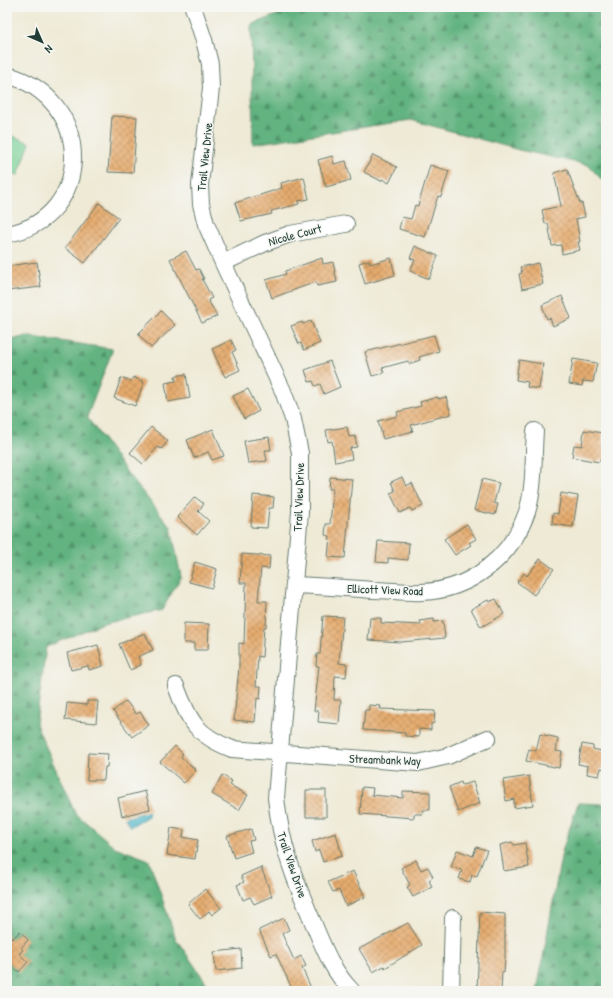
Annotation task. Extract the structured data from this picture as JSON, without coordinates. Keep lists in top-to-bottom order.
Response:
{
  "streets": {
    "street": [
      "Trail View Drive",
      "Nicole Court",
      "Ellicott View Road",
      "Streambank Way"
    ]
  },
  "crossings": [
    ["Trail View Drive", "Nicole Court"],
    ["Trail View Drive", "Ellicott View Road"],
    ["Trail View Drive", "Streambank Way"]
  ],
  "north": "bottom right"
}
